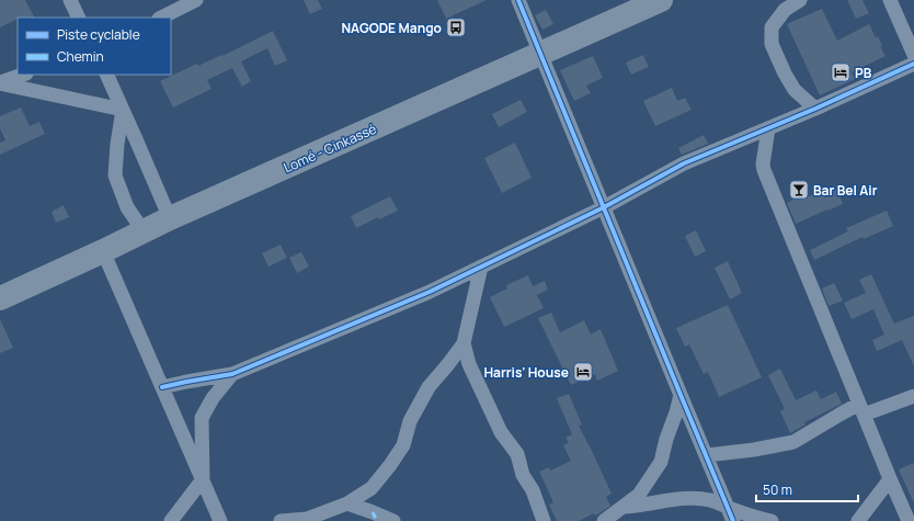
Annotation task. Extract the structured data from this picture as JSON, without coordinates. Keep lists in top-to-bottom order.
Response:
{
  "streets": {
    "highway": ["Lomé - Cinkassé"]
  },
  "places": {
    "bus stop": ["NAGODE Mango"],
    "hotel": ["PB", "Harris' House"],
    "bar": ["Bar Bel Air"]
  },
  "legend": ["Piste cyclable", "Chemin"],
  "scale_bar": "50 m"
}
